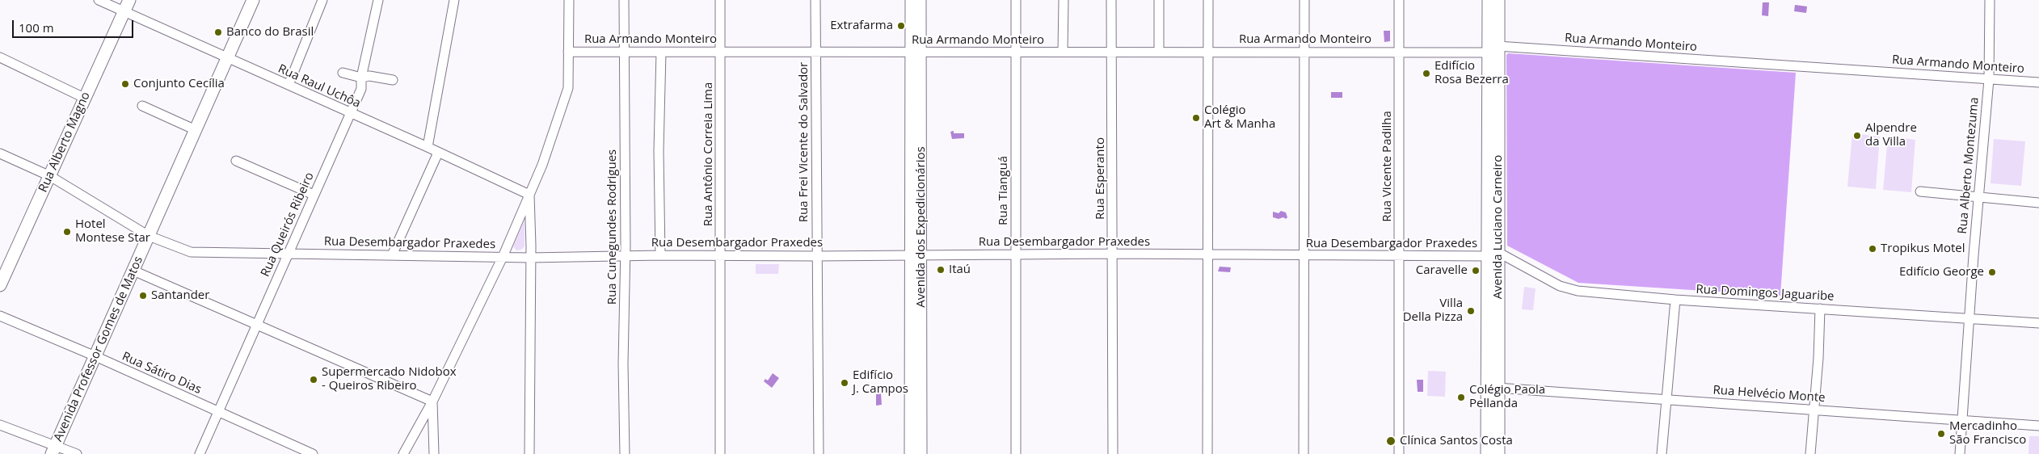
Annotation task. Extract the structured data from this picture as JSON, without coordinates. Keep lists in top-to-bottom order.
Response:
{
  "streets": {
    "main road": [
      "Rua Alberto Magno",
      "Avenida dos Expedicionários",
      "Avenida Luciano Carneiro",
      "Avenida Professor Gomes de Matos"
    ],
    "street": [
      "Rua Armando Monteiro",
      "Rua Raul Uchôa",
      "Rua Frei Vicente do Salvador",
      "Rua Antônio Correia Lima",
      "Rua Alberto Montezuma",
      "Rua Vicente Padilha",
      "Rua Esperanto",
      "Rua Tianguá",
      "Rua Queirós Ribeiro",
      "Rua Cunegundes Rodrigues",
      "Rua Desembargador Praxedes",
      "Rua Domingos Jaguaribe",
      "Rua Sátiro Dias",
      "Rua Helvécio Monte"
    ]
  },
  "crossings": [
    ["Rua Armando Monteiro", "Rua Frei Vicente do Salvador"],
    ["Rua Armando Monteiro", "Rua Antônio Correia Lima"],
    ["Rua Armando Monteiro", "Rua Alberto Montezuma"],
    ["Rua Armando Monteiro", "Rua Vicente Padilha"],
    ["Rua Armando Monteiro", "Rua Esperanto"],
    ["Rua Armando Monteiro", "Rua Tianguá"],
    ["Rua Armando Monteiro", "Rua Cunegundes Rodrigues"],
    ["Rua Armando Monteiro", "Avenida dos Expedicionários"],
    ["Rua Armando Monteiro", "Avenida Luciano Carneiro"],
    ["Rua Raul Uchôa", "Rua Alberto Magno"],
    ["Rua Raul Uchôa", "Rua Queirós Ribeiro"],
    ["Rua Raul Uchôa", "Avenida Professor Gomes de Matos"],
    ["Rua Alberto Magno", "Rua Desembargador Praxedes"],
    ["Rua Frei Vicente do Salvador", "Rua Desembargador Praxedes"],
    ["Rua Antônio Correia Lima", "Rua Desembargador Praxedes"],
    ["Rua Alberto Montezuma", "Rua Domingos Jaguaribe"],
    ["Rua Alberto Montezuma", "Rua Helvécio Monte"],
    ["Rua Vicente Padilha", "Rua Desembargador Praxedes"],
    ["Rua Esperanto", "Rua Desembargador Praxedes"],
    ["Rua Tianguá", "Rua Desembargador Praxedes"],
    ["Rua Queirós Ribeiro", "Rua Desembargador Praxedes"],
    ["Rua Queirós Ribeiro", "Rua Sátiro Dias"],
    ["Rua Cunegundes Rodrigues", "Rua Desembargador Praxedes"],
    ["Avenida dos Expedicionários", "Rua Desembargador Praxedes"],
    ["Avenida Luciano Carneiro", "Rua Desembargador Praxedes"],
    ["Avenida Luciano Carneiro", "Rua Domingos Jaguaribe"],
    ["Avenida Luciano Carneiro", "Rua Helvécio Monte"],
    ["Rua Desembargador Praxedes", "Rua Domingos Jaguaribe"],
    ["Rua Desembargador Praxedes", "Avenida Professor Gomes de Matos"],
    ["Avenida Professor Gomes de Matos", "Rua Sátiro Dias"]
  ],
  "places": [
    "Extrafarma",
    "Banco do Brasil",
    "Edifício Rosa Bezerra",
    "Conjunto Cecília",
    "Colégio Art & Manha",
    "Alpendre da Villa",
    "Hotel Montese Star",
    "Tropikus Motel",
    "Itaú",
    "Caravelle",
    "Edifício George",
    "Santander",
    "Villa Della Pizza",
    "Supermercado Nidobox - Queiros Ribeiro",
    "Edifício J. Campos",
    "Colégio Paola Pellanda",
    "Mercadinho São Francisco",
    "Clínica Santos Costa"
  ],
  "scale_bar": "100 m"
}
